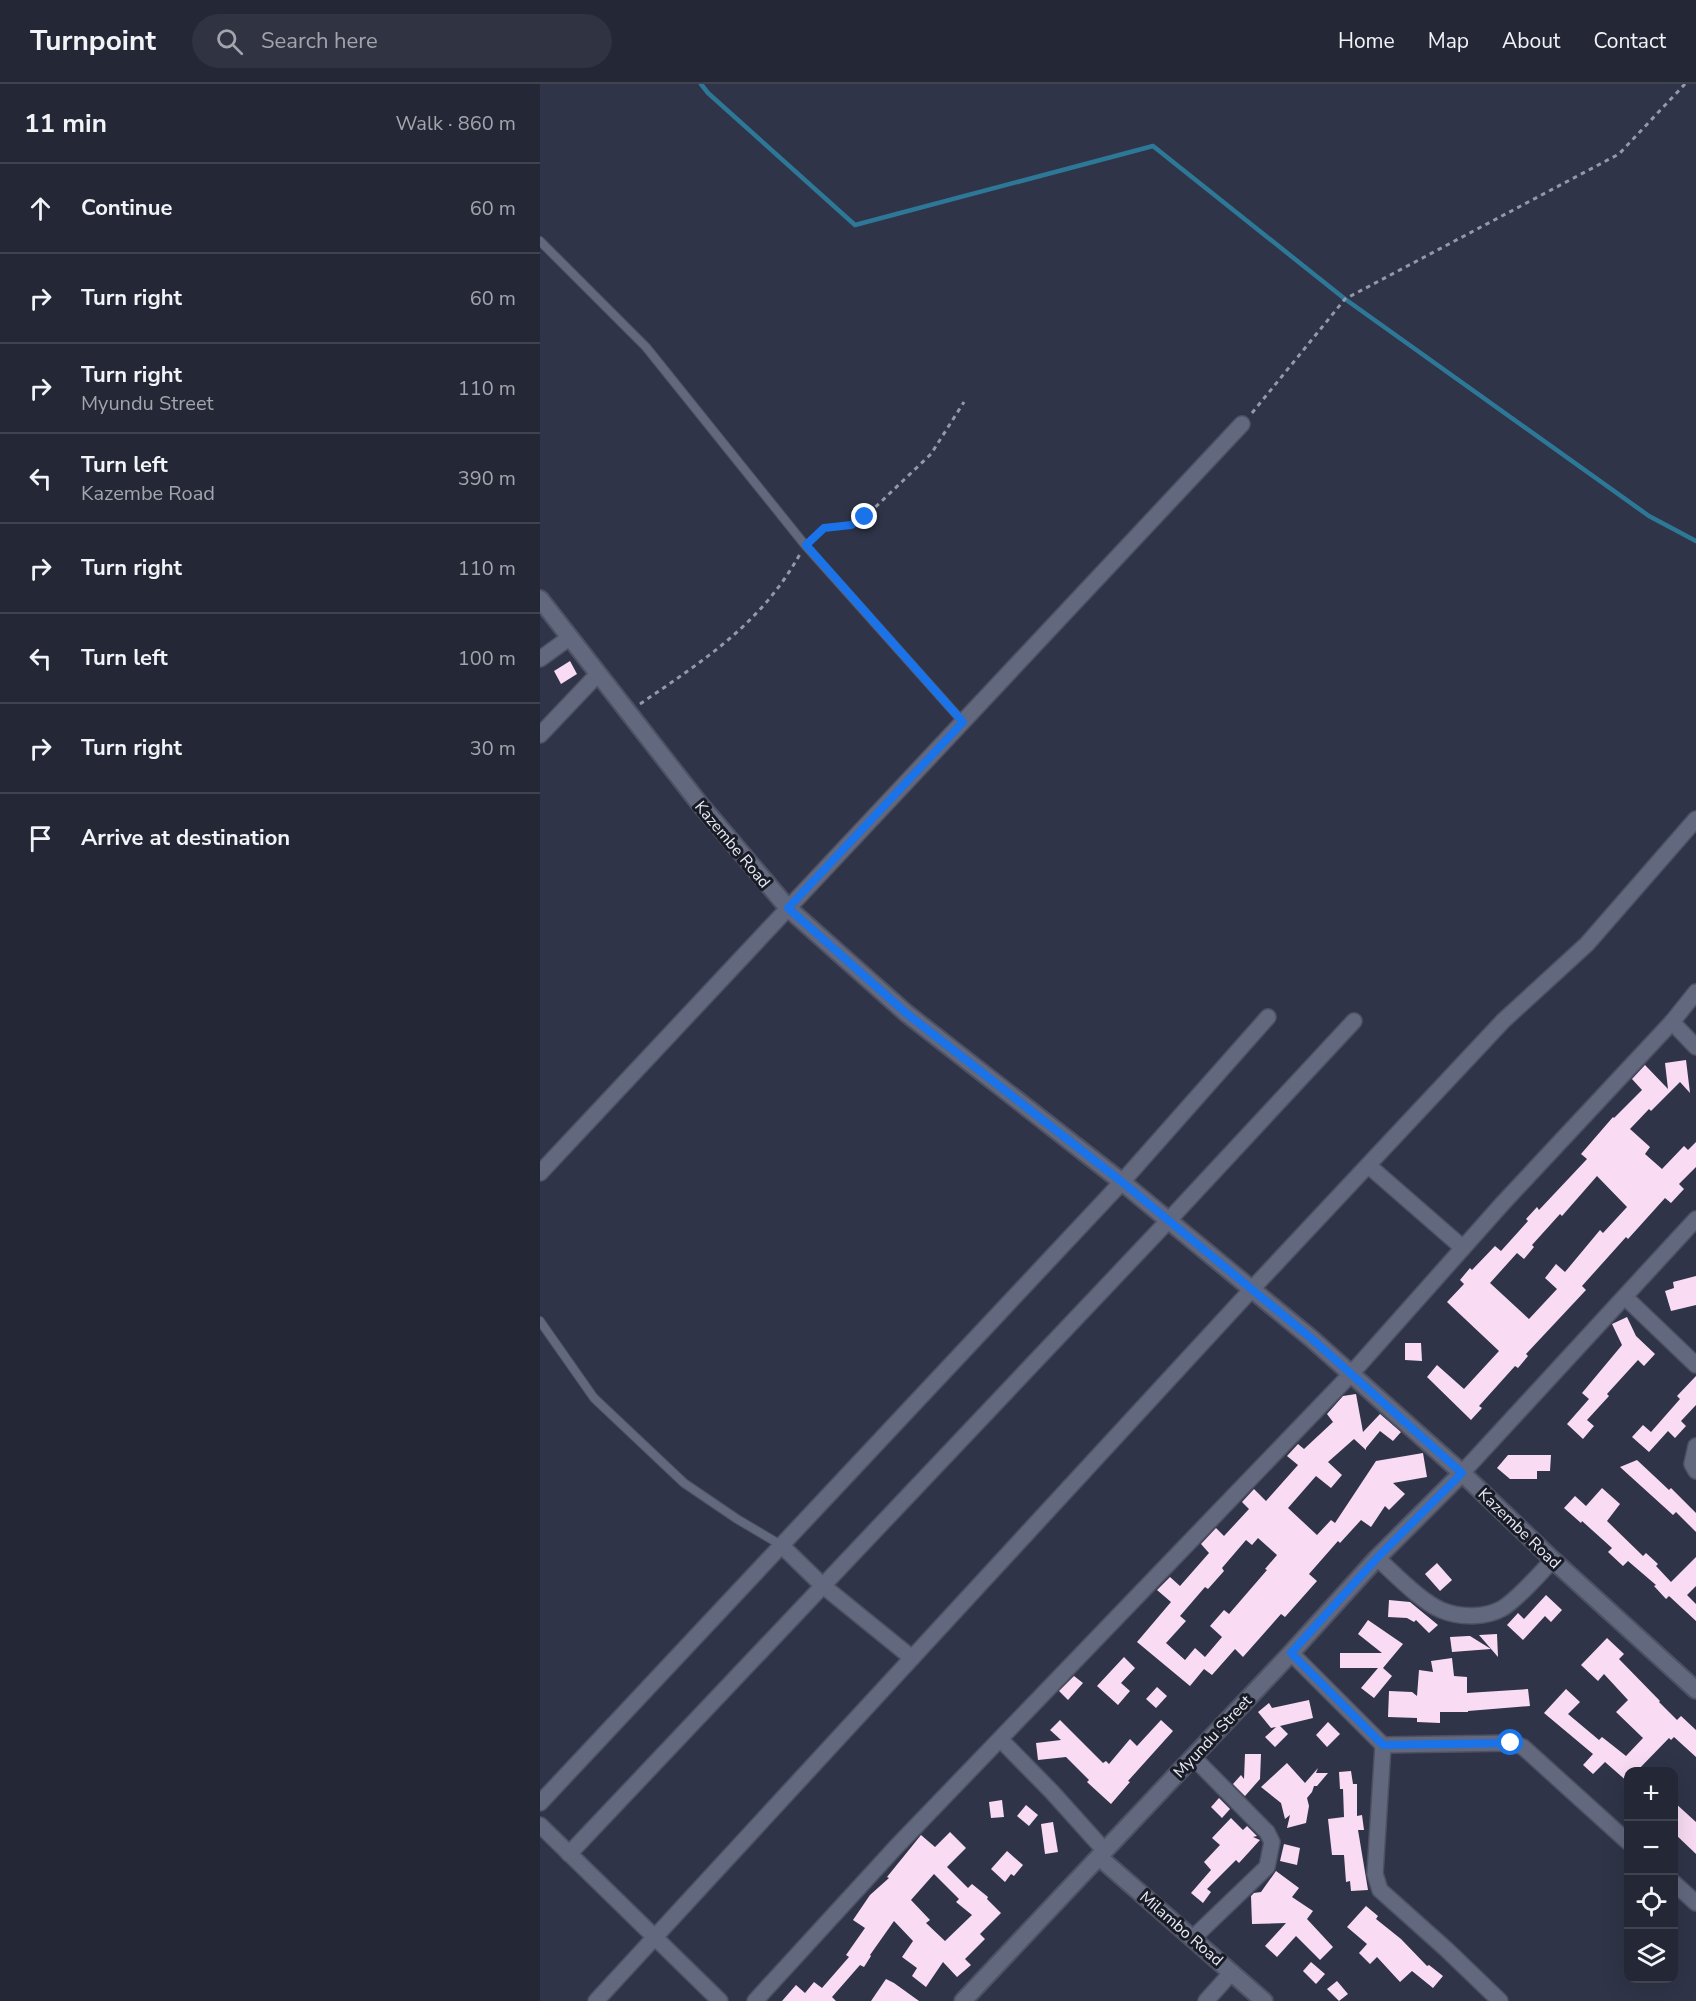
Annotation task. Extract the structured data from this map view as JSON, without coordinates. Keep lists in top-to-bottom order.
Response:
{
  "streets": {
    "main road": ["Kazembe Road", "Myundu Street", "Milambo Road"]
  },
  "crossings": [
    ["Kazembe Road", "Myundu Street"],
    ["Myundu Street", "Milambo Road"]
  ],
  "page": {
    "header": "Turnpoint",
    "search": "Search here",
    "nav": [
      "Home",
      "Map",
      "About",
      "Contact"
    ],
    "heading": ["11 min", "Walk · 860 m"],
    "list": [
      ["Continue", "60 m"],
      ["Turn right", "60 m"],
      ["Turn right", "Myundu Street", "110 m"],
      ["Turn left", "Kazembe Road", "390 m"],
      ["Turn right", "110 m"],
      ["Turn left", "100 m"],
      ["Turn right", "30 m"],
      "Arrive at destination"
    ],
    "map_buttons": ["+", "−"]
  }
}
